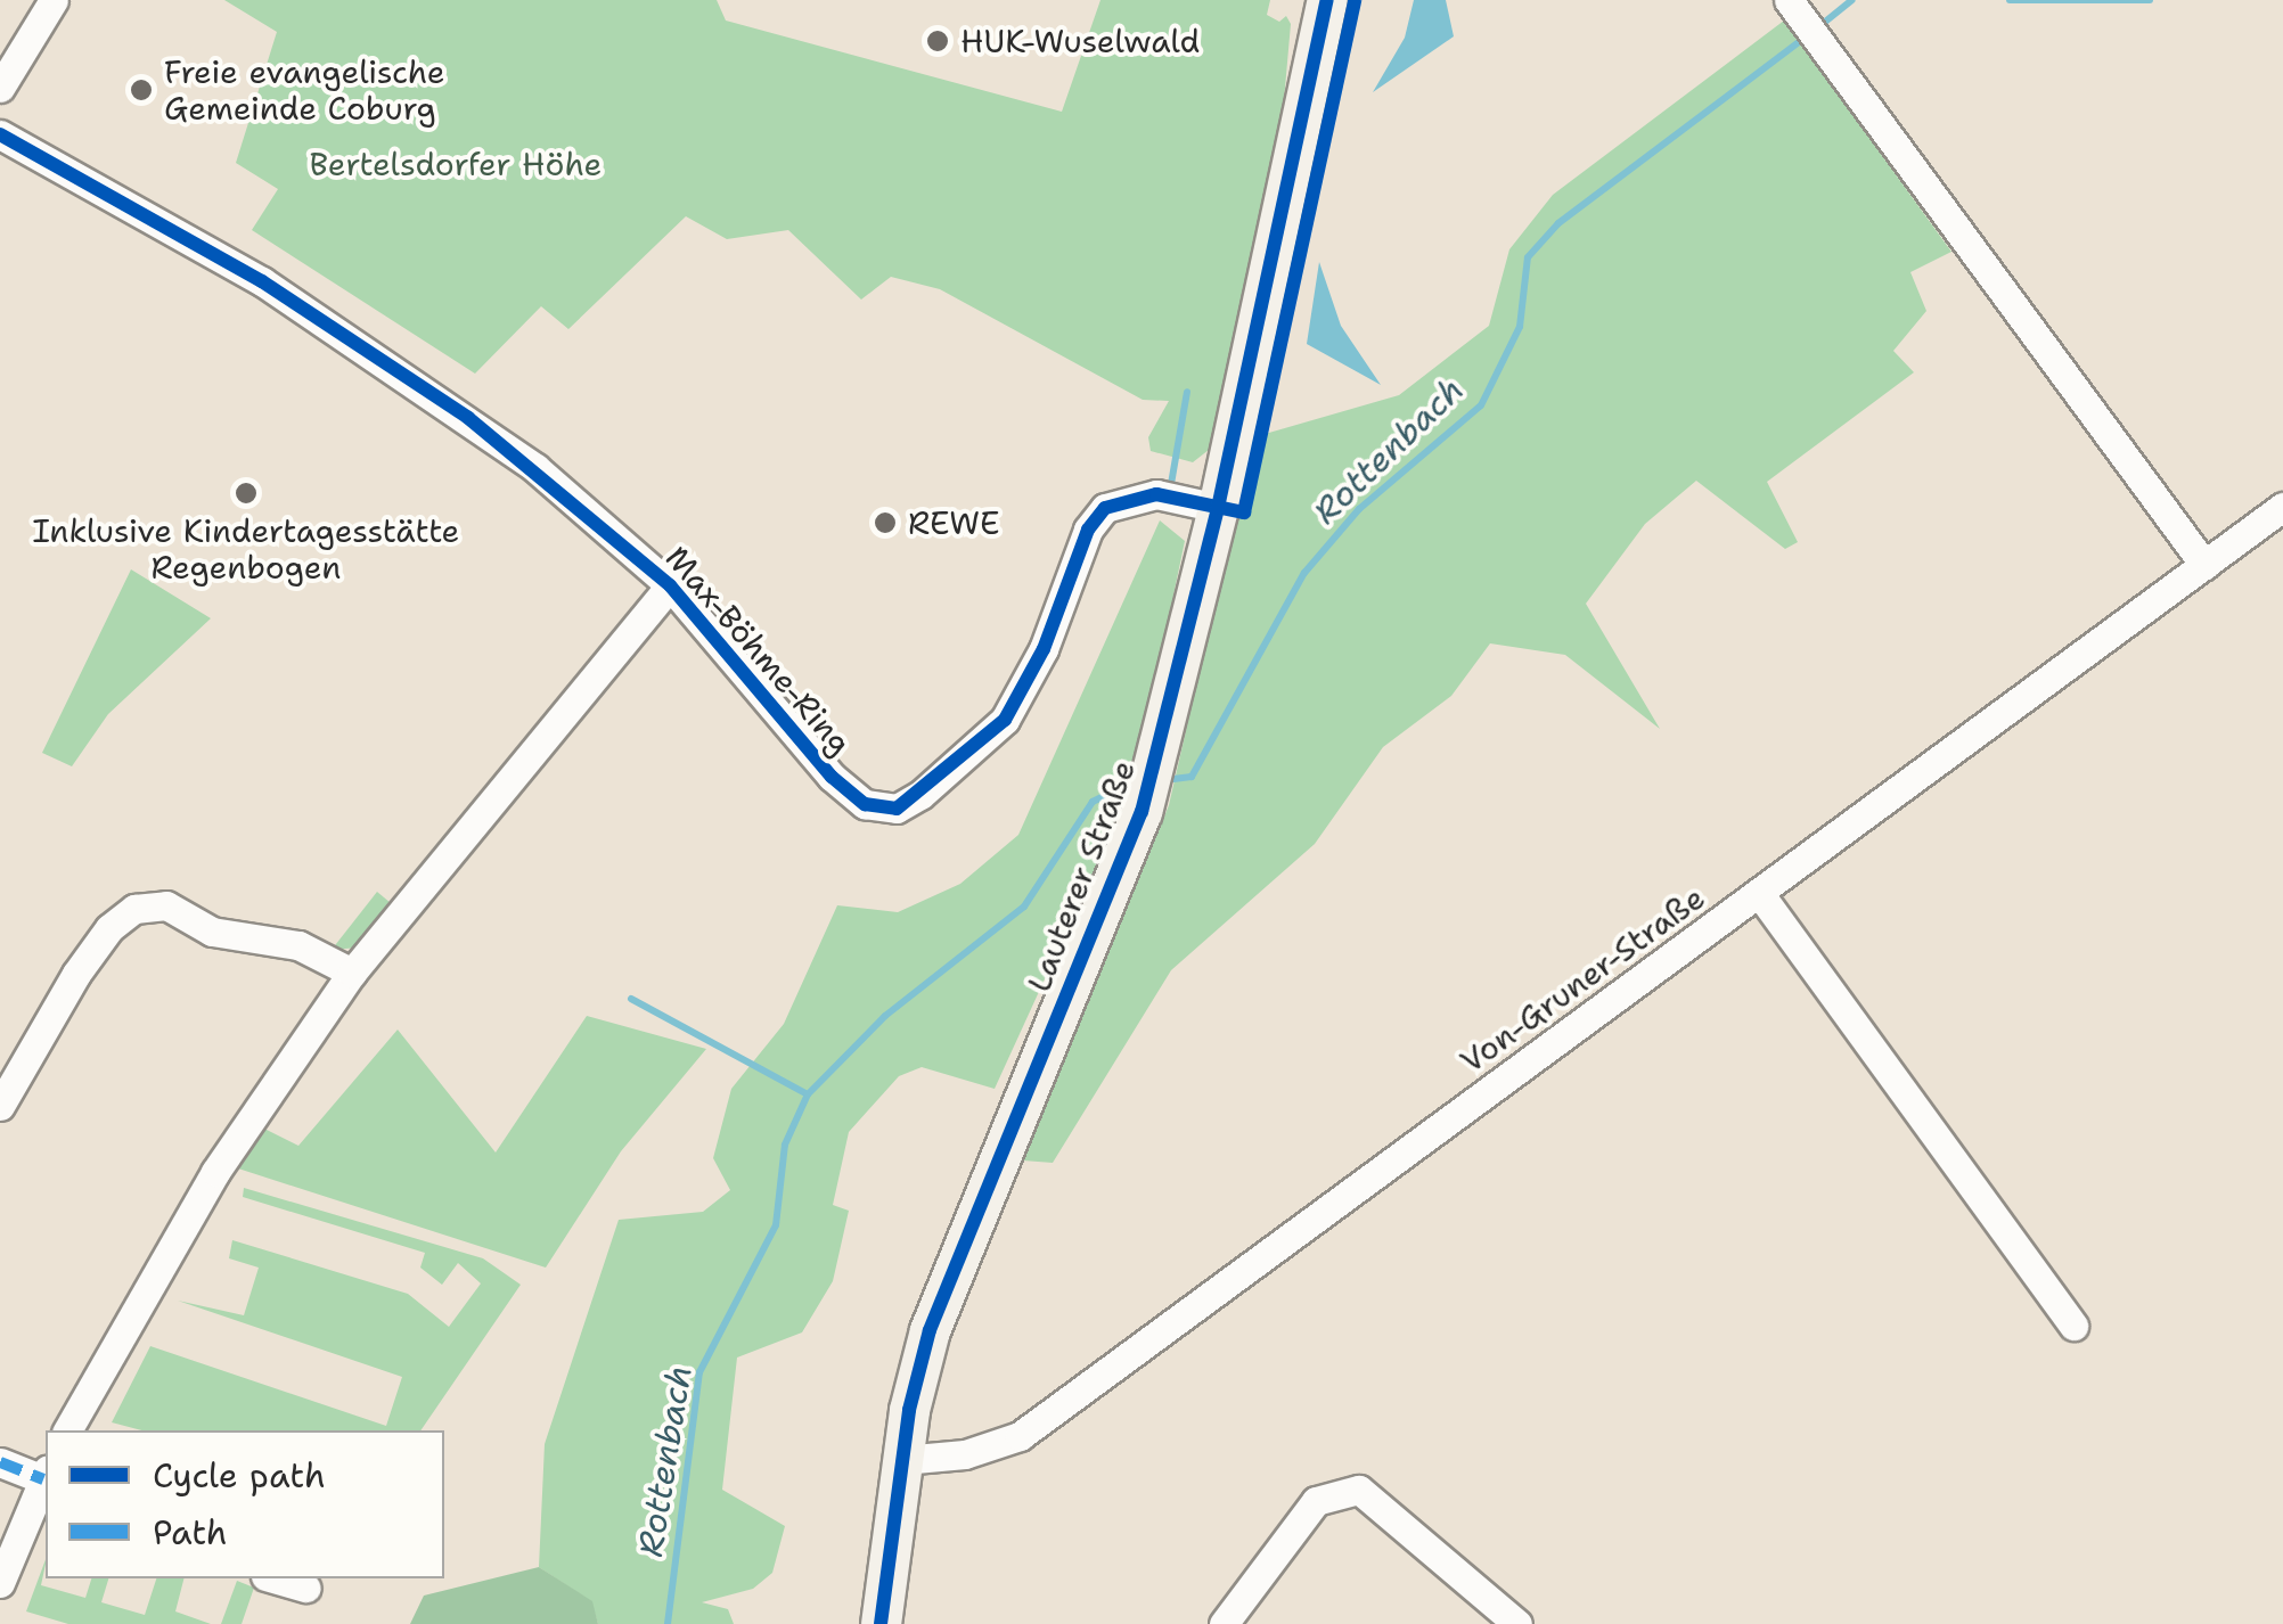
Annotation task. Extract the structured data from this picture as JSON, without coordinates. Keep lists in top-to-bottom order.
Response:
{
  "streets": {
    "street": ["Max-Böhme-Ring", "Lauterer Straße", "Von-Gruner-Straße"]
  },
  "crossings": [
    ["Max-Böhme-Ring", "Lauterer Straße"],
    ["Lauterer Straße", "Von-Gruner-Straße"]
  ],
  "water": ["Rottenbach"],
  "parks": ["Bertelsdorfer Höhe"],
  "places": [
    "HUK-Wuselwald",
    "Freie evangelische Gemeinde Coburg",
    "Inklusive Kindertagesstätte Regenbogen",
    "REWE"
  ],
  "legend": ["Cycle path", "Path"]
}
